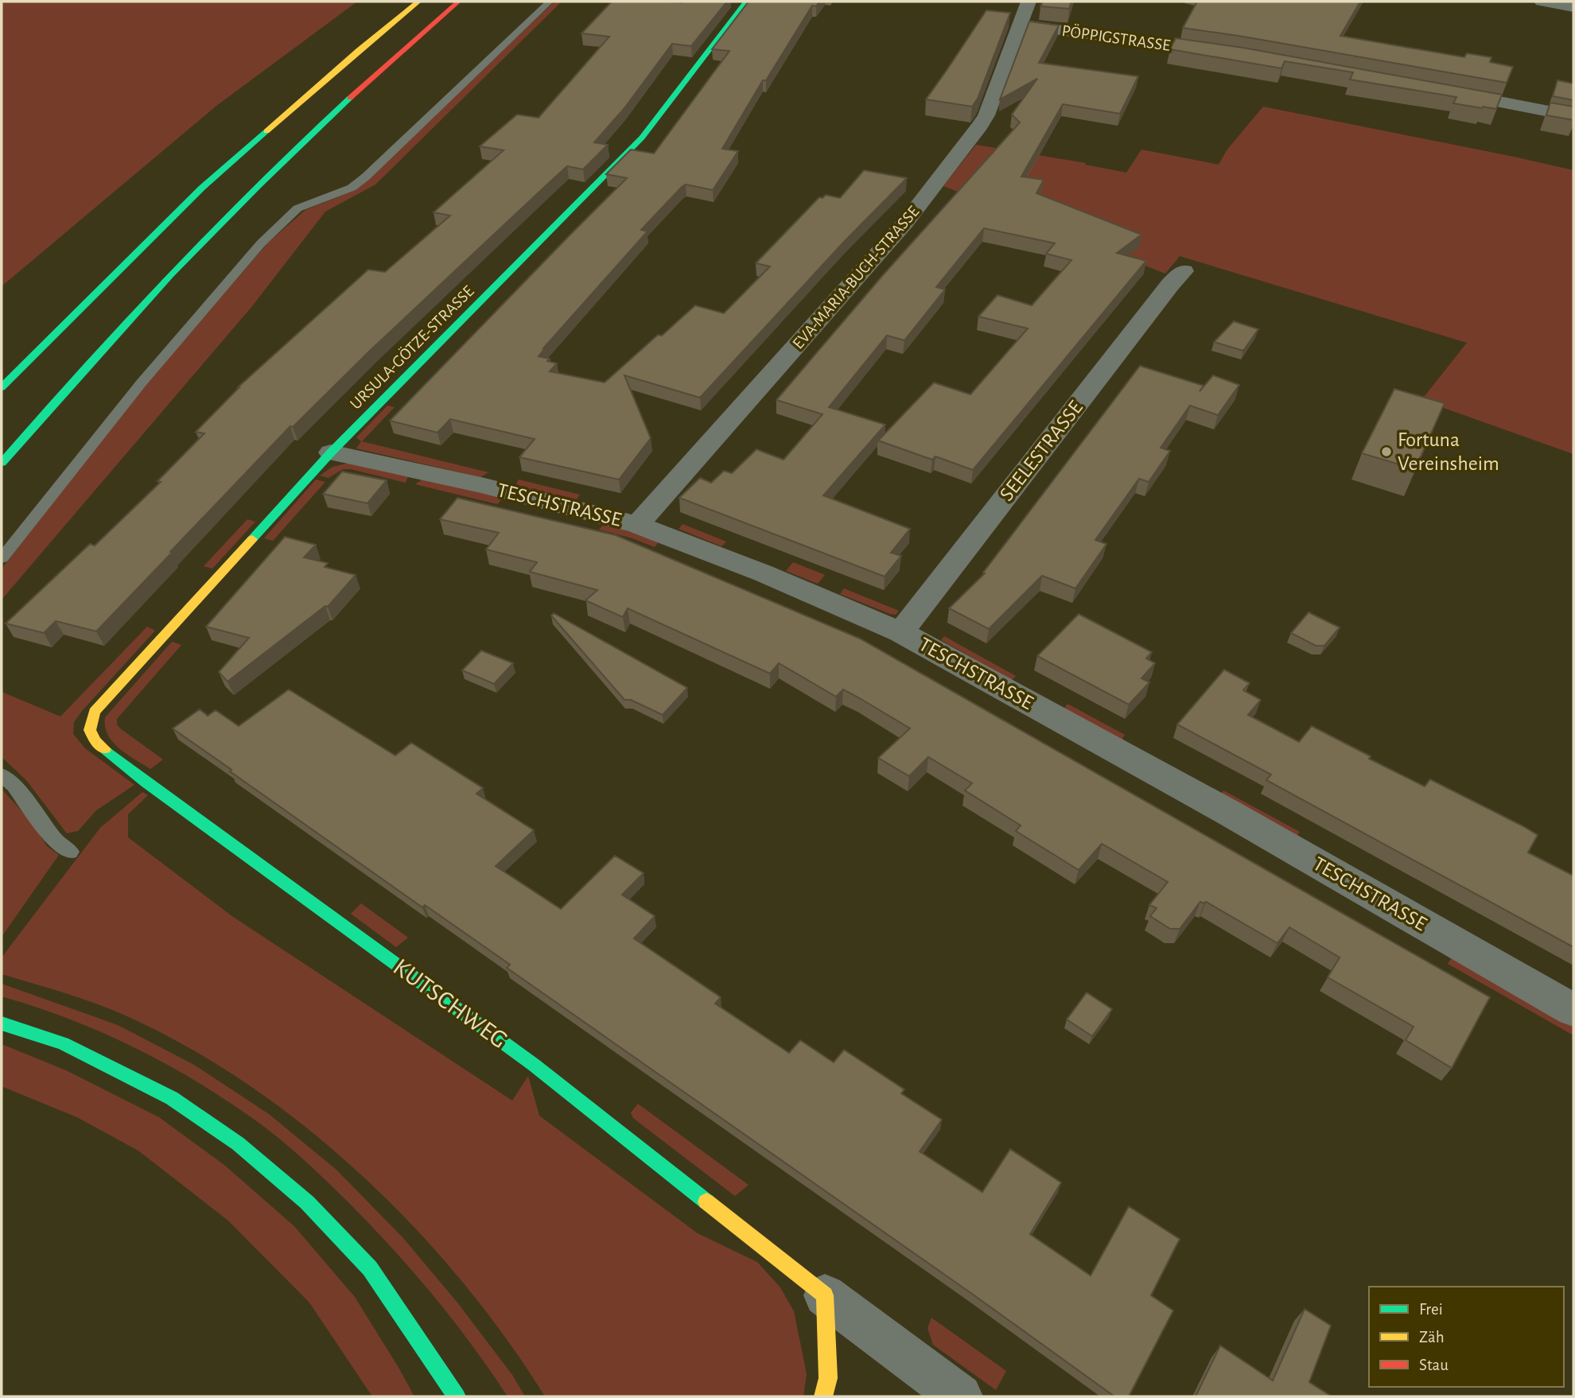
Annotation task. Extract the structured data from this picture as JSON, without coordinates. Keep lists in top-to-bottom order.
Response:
{
  "streets": {
    "main road": ["URSULA-GÖTZE-STRASSE", "KUTSCHWEG"],
    "street": [
      "PÖPPIGSTRASSE",
      "EVA-MARIA-BUCH-STRASSE",
      "SEELESTRASSE",
      "TESCHSTRASSE"
    ]
  },
  "crossings": [
    ["PÖPPIGSTRASSE", "EVA-MARIA-BUCH-STRASSE"],
    ["EVA-MARIA-BUCH-STRASSE", "TESCHSTRASSE"],
    ["URSULA-GÖTZE-STRASSE", "TESCHSTRASSE"],
    ["URSULA-GÖTZE-STRASSE", "KUTSCHWEG"],
    ["SEELESTRASSE", "TESCHSTRASSE"]
  ],
  "places": ["Fortuna Vereinsheim"],
  "legend": ["Frei", "Zäh", "Stau"]
}
